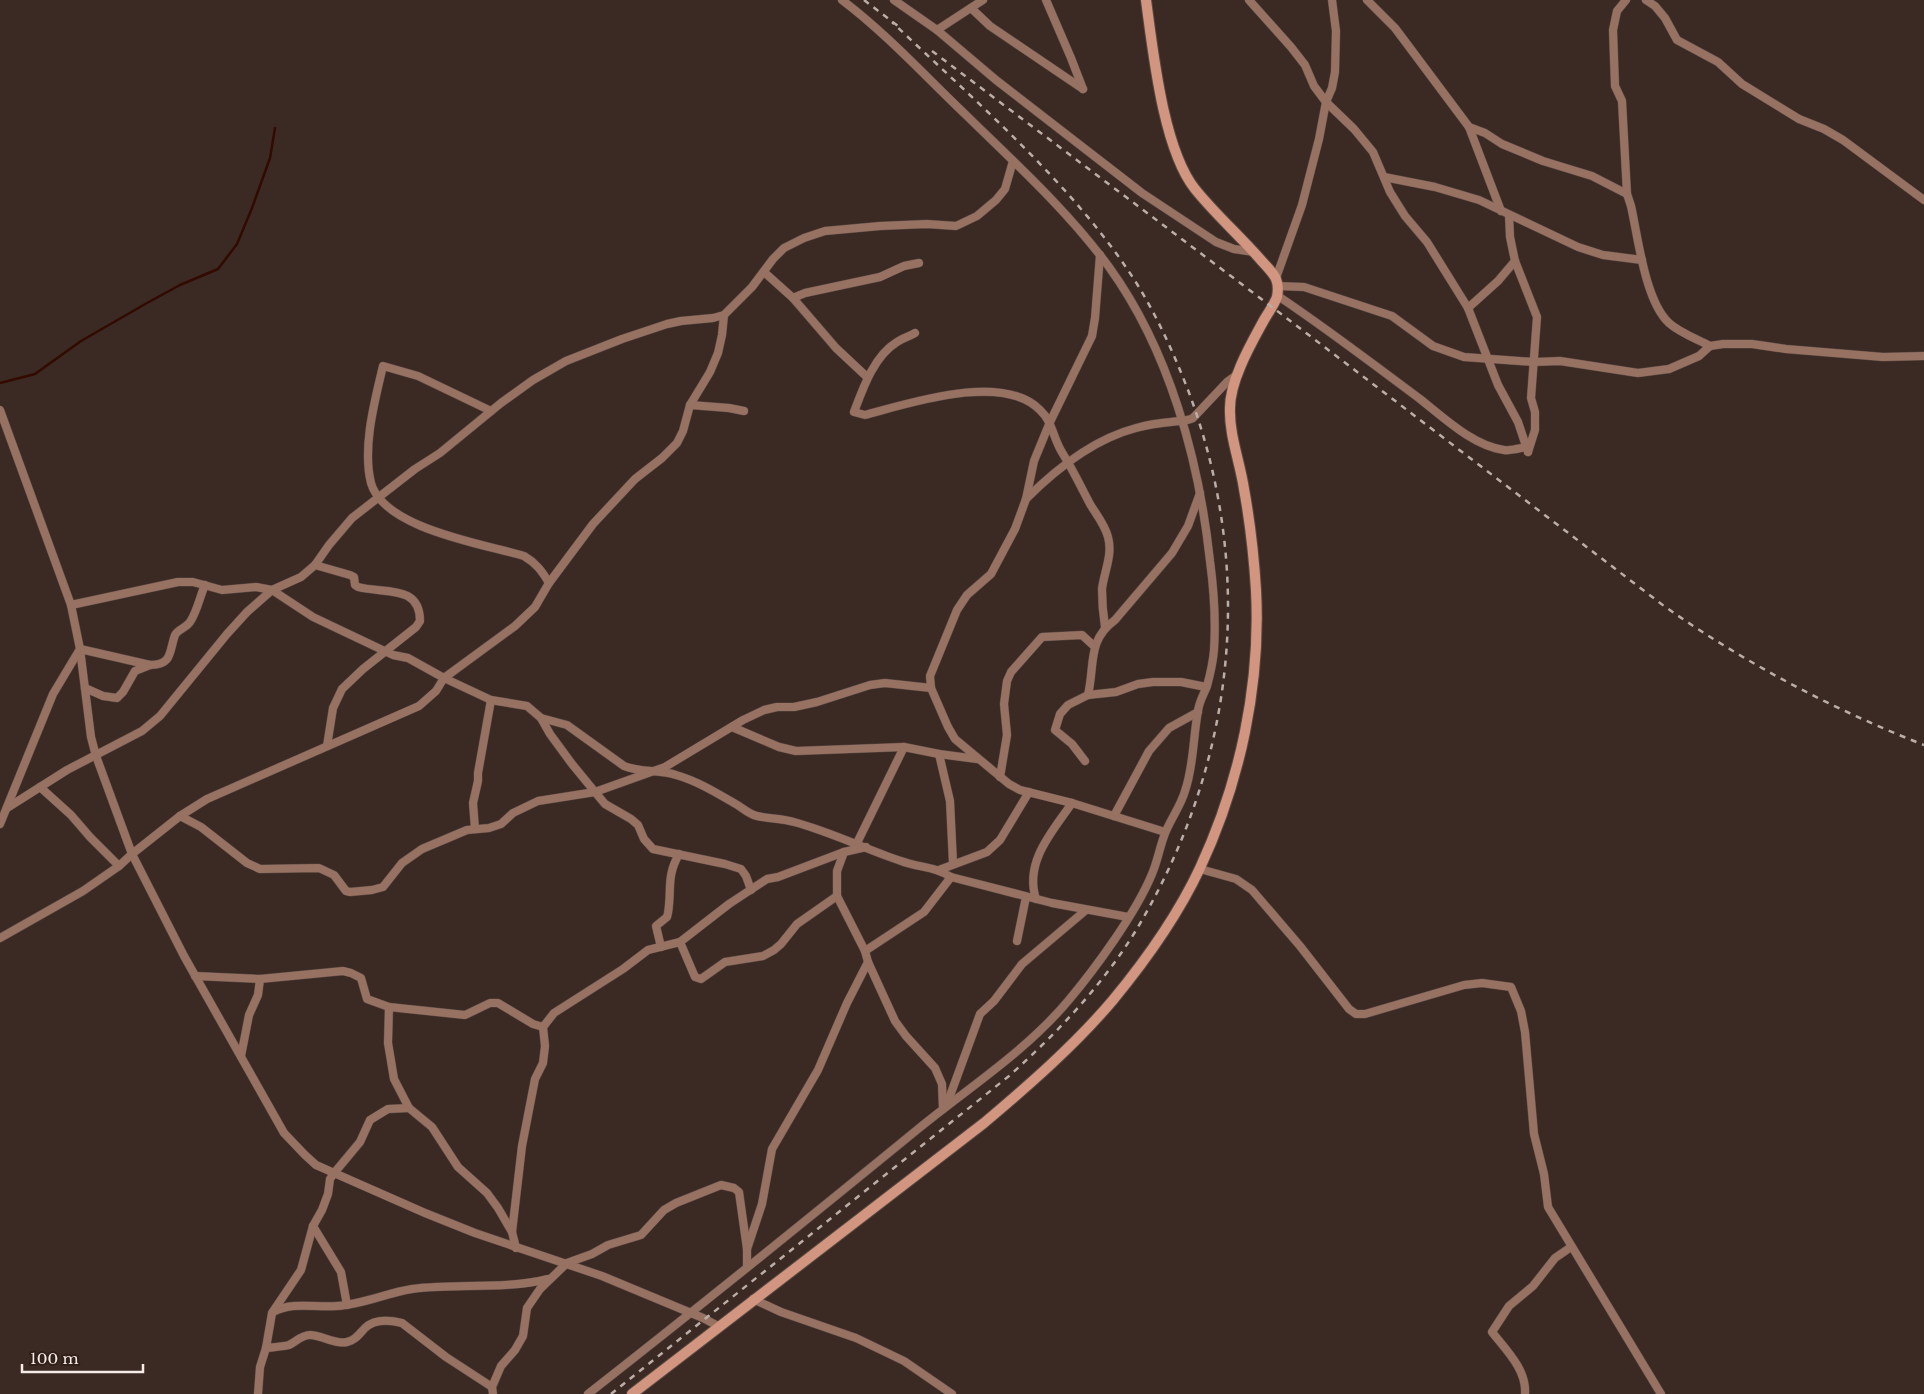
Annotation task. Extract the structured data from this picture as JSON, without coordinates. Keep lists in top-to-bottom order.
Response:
{
  "scale_bar": "100 m"
}
